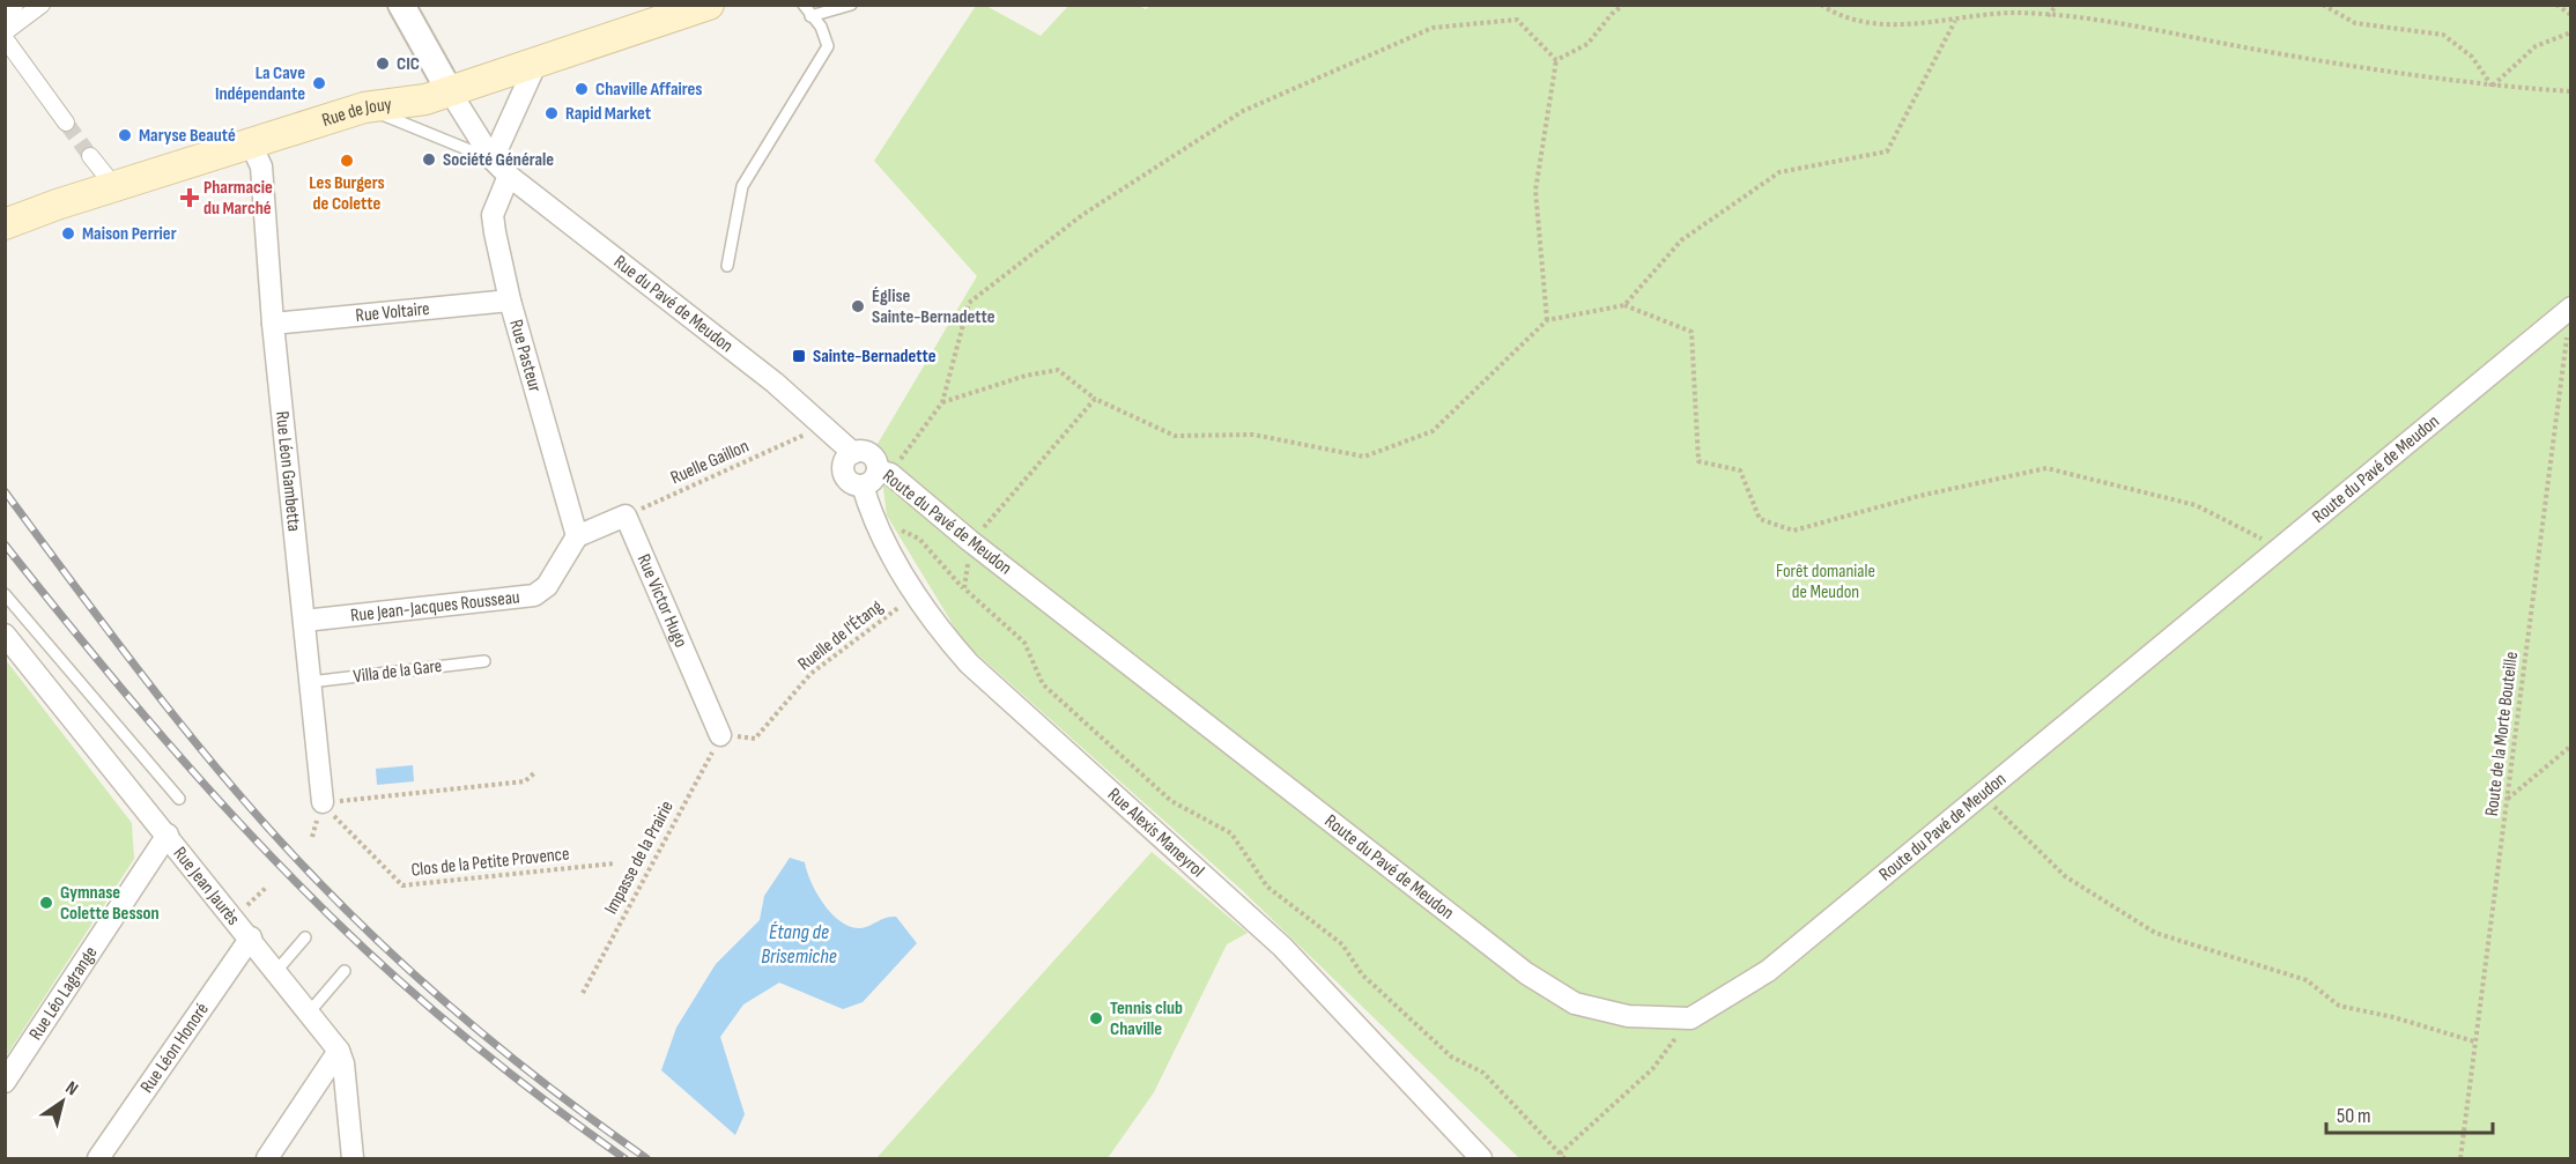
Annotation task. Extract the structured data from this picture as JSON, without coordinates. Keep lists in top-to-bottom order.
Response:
{
  "streets": {
    "main road": ["Rue de Jouy"],
    "street": [
      "Rue du Pavé de Meudon",
      "Rue Voltaire",
      "Rue Pasteur",
      "Route du Pavé de Meudon",
      "Rue Léon Gambetta",
      "Rue Victor Hugo",
      "Rue Jean-Jacques Rousseau",
      "Rue Alexis Maneyrol",
      "Rue Jean Jaurès",
      "Rue Léo Lagrange",
      "Rue Léon Honoré"
    ],
    "lane": ["Villa de la Gare"],
    "path": [
      "Ruelle Gaillon",
      "Ruelle de l'Étang",
      "Route de la Morte Bouteille",
      "Impasse de la Prairie",
      "Clos de la Petite Provence"
    ]
  },
  "crossings": [
    ["Rue de Jouy", "Rue du Pavé de Meudon"],
    ["Rue de Jouy", "Rue Léon Gambetta"],
    ["Rue du Pavé de Meudon", "Rue Pasteur"],
    ["Rue du Pavé de Meudon", "Route du Pavé de Meudon"],
    ["Rue du Pavé de Meudon", "Rue Alexis Maneyrol"],
    ["Rue Voltaire", "Rue Pasteur"],
    ["Rue Voltaire", "Rue Léon Gambetta"],
    ["Rue Pasteur", "Rue Jean-Jacques Rousseau"],
    ["Ruelle Gaillon", "Rue Victor Hugo"],
    ["Route du Pavé de Meudon", "Rue Alexis Maneyrol"],
    ["Rue Léon Gambetta", "Rue Jean-Jacques Rousseau"],
    ["Rue Léon Gambetta", "Villa de la Gare"],
    ["Rue Léon Gambetta", "Clos de la Petite Provence"],
    ["Rue Victor Hugo", "Ruelle de l'Étang"],
    ["Rue Victor Hugo", "Impasse de la Prairie"],
    ["Ruelle de l'Étang", "Rue Alexis Maneyrol"],
    ["Ruelle de l'Étang", "Impasse de la Prairie"],
    ["Rue Jean Jaurès", "Rue Léo Lagrange"],
    ["Rue Jean Jaurès", "Rue Léon Honoré"]
  ],
  "water": ["Étang de Brisemiche"],
  "parks": ["Forêt domaniale de Meudon"],
  "places": {
    "other": [
      "CIC",
      "La Cave Indépendante",
      "Chaville Affaires",
      "Rapid Market",
      "Maryse Beauté",
      "Société Générale",
      "Les Burgers de Colette",
      "Maison Perrier",
      "Église Sainte-Bernadette",
      "Gymnase Colette Besson",
      "Tennis club Chaville"
    ],
    "health": ["Pharmacie du Marché"],
    "transit": ["Sainte-Bernadette"]
  },
  "scale_bar": "50 m",
  "north": "top right"
}
